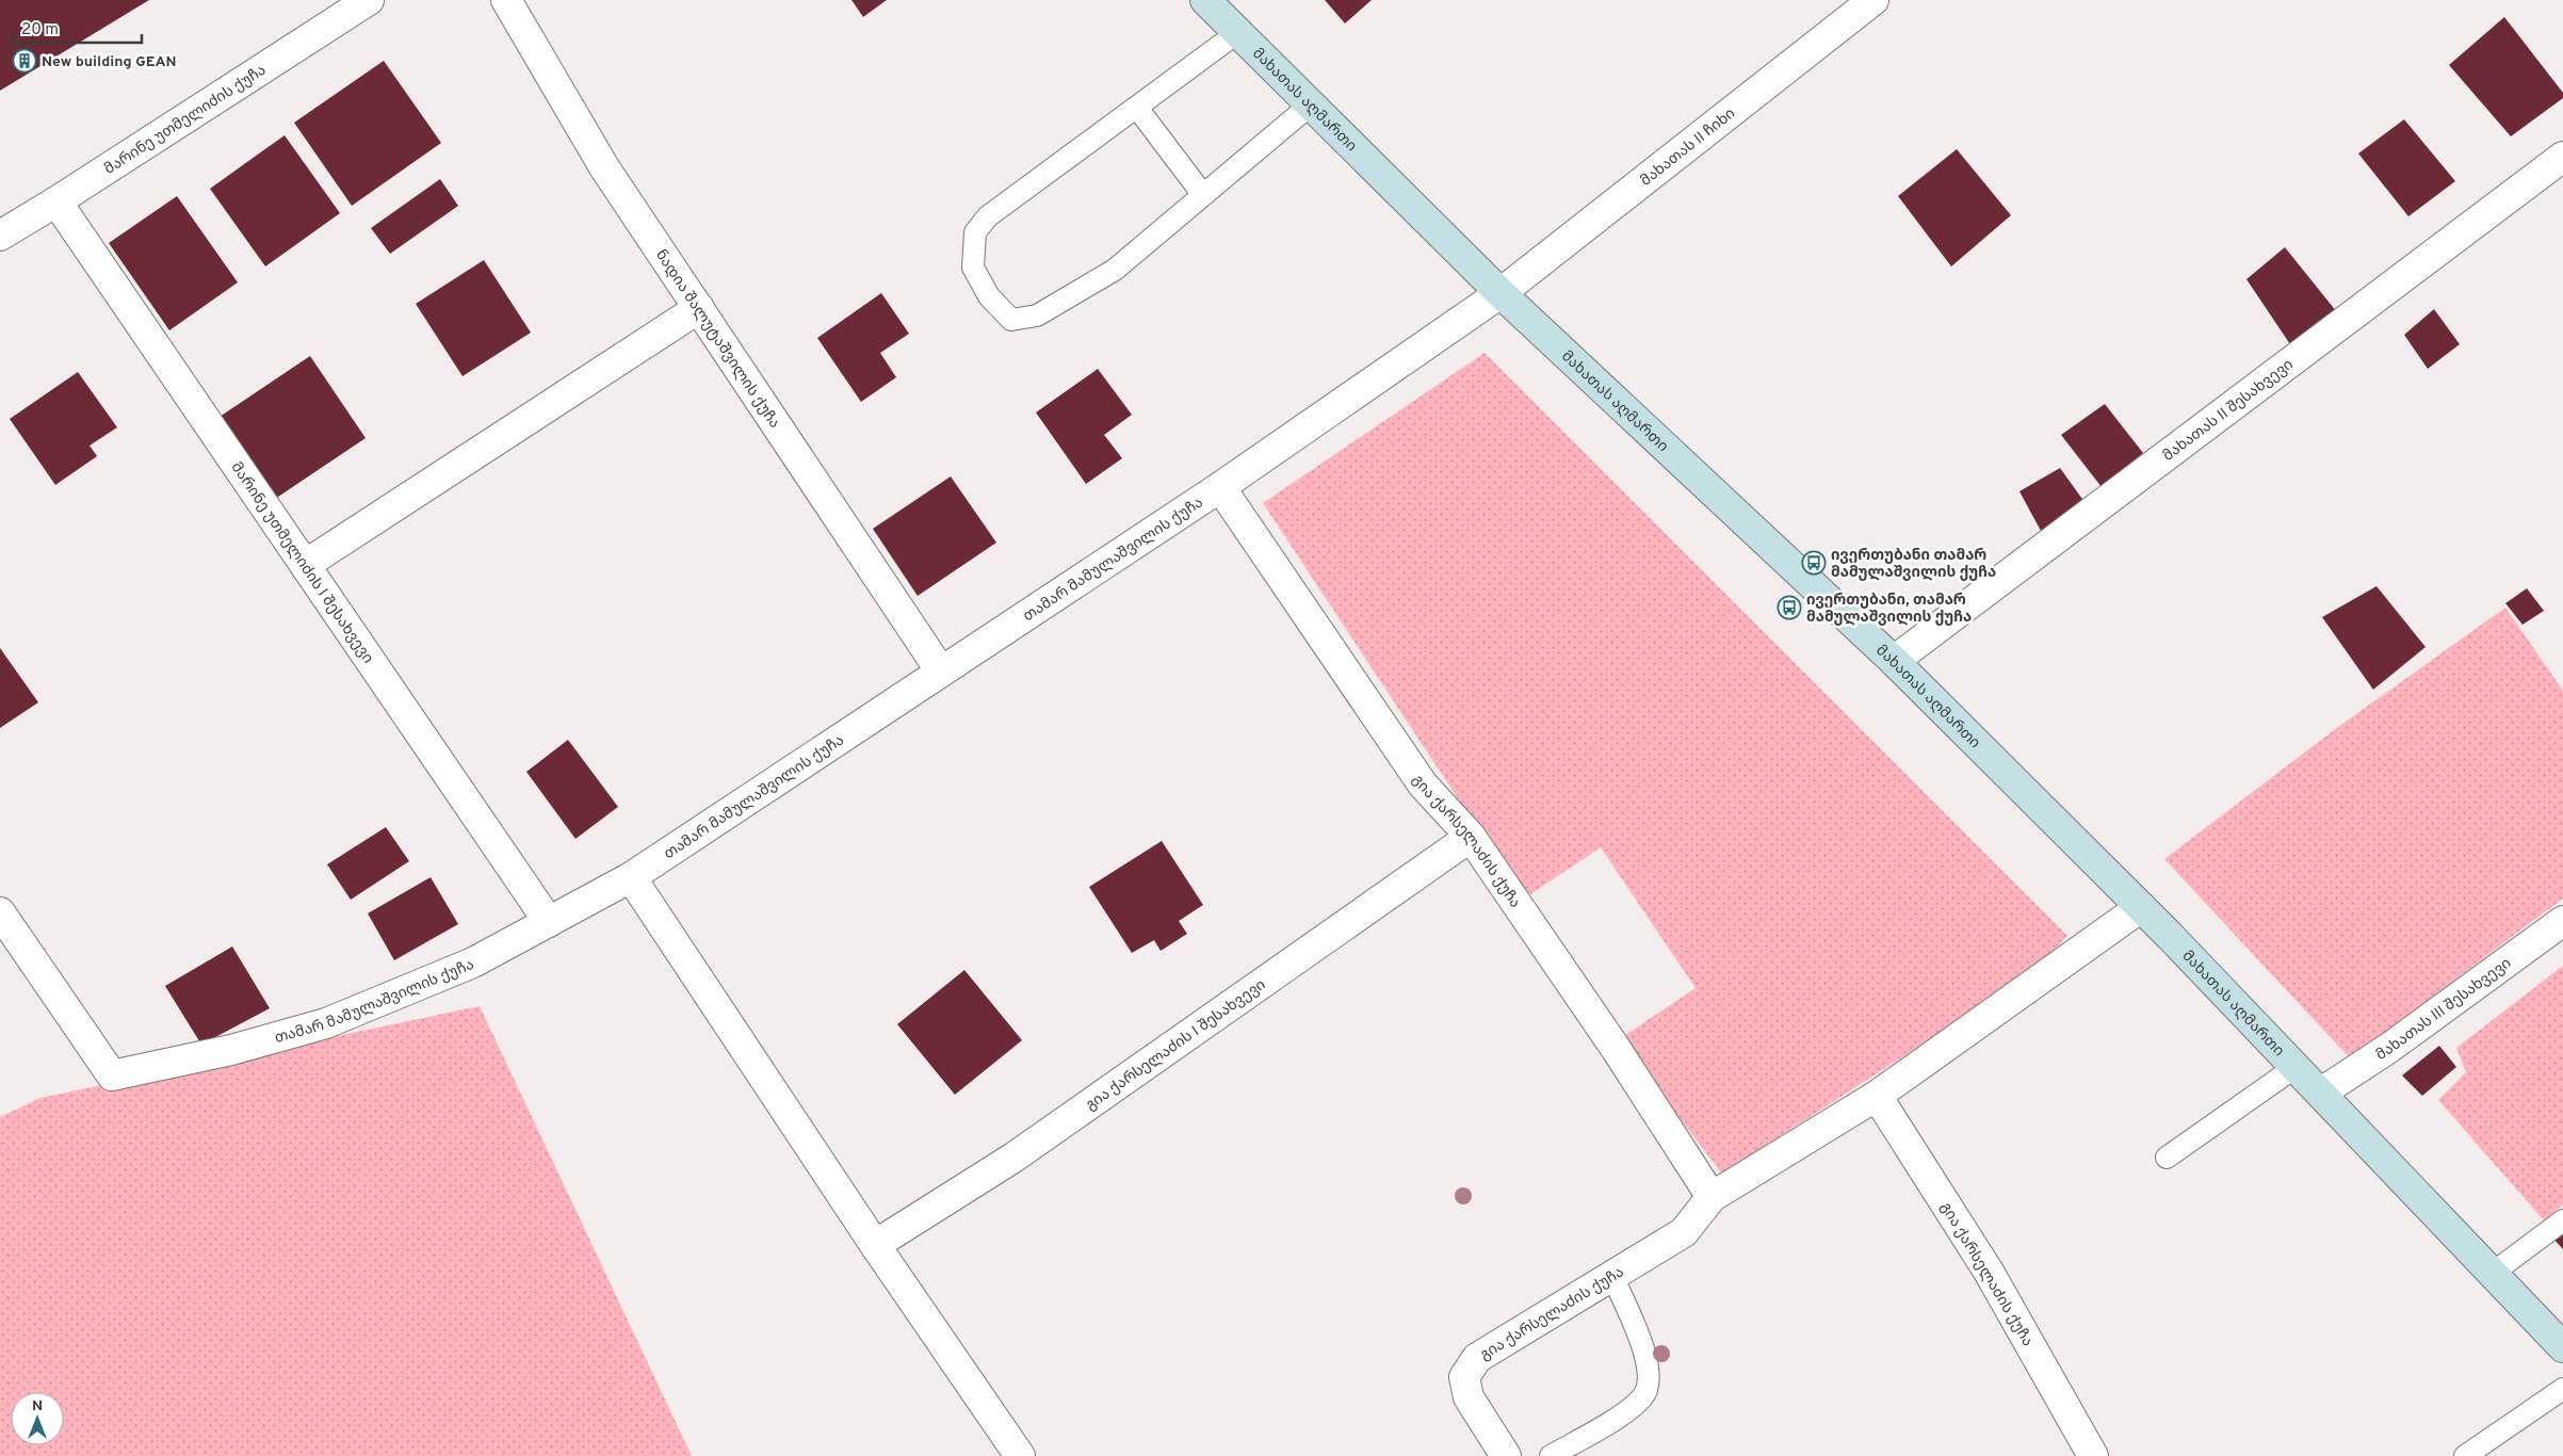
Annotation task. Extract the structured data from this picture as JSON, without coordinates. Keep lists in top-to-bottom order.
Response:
{
  "streets": {
    "main road": ["მახათას აღმართი"],
    "street": [
      "მარინე უთმელიძის ქუჩა",
      "მახათას II ჩიხი",
      "ნადია შალუტაშვილის ქუჩა",
      "მახათას II შესახვევი",
      "თამარ მამულაშვილის ქუჩა",
      "მარინე უთმელიძის I შესახვევი",
      "გია ქარსელაძის ქუჩა",
      "მახათას III შესახვევი",
      "გია ქარსელაძის I შესახვევი"
    ]
  },
  "crossings": [
    ["მახათას აღმართი", "მახათას II ჩიხი"],
    ["მახათას აღმართი", "მახათას II შესახვევი"],
    ["მახათას აღმართი", "თამარ მამულაშვილის ქუჩა"],
    ["მახათას აღმართი", "გია ქარსელაძის ქუჩა"],
    ["მახათას აღმართი", "მახათას III შესახვევი"],
    ["მარინე უთმელიძის ქუჩა", "მარინე უთმელიძის I შესახვევი"],
    ["მახათას II ჩიხი", "თამარ მამულაშვილის ქუჩა"],
    ["ნადია შალუტაშვილის ქუჩა", "თამარ მამულაშვილის ქუჩა"],
    ["თამარ მამულაშვილის ქუჩა", "მარინე უთმელიძის I შესახვევი"],
    ["თამარ მამულაშვილის ქუჩა", "გია ქარსელაძის ქუჩა"],
    ["გია ქარსელაძის ქუჩა", "გია ქარსელაძის I შესახვევი"]
  ],
  "places": {
    "building": ["New building GEAN"],
    "bus stop": ["ივერთუბანი თამარ მამულაშვილის ქუჩა", "ივერთუბანი, თამარ მამულაშვილის ქუჩა"]
  },
  "scale_bar": "20 m",
  "north": "top"
}
